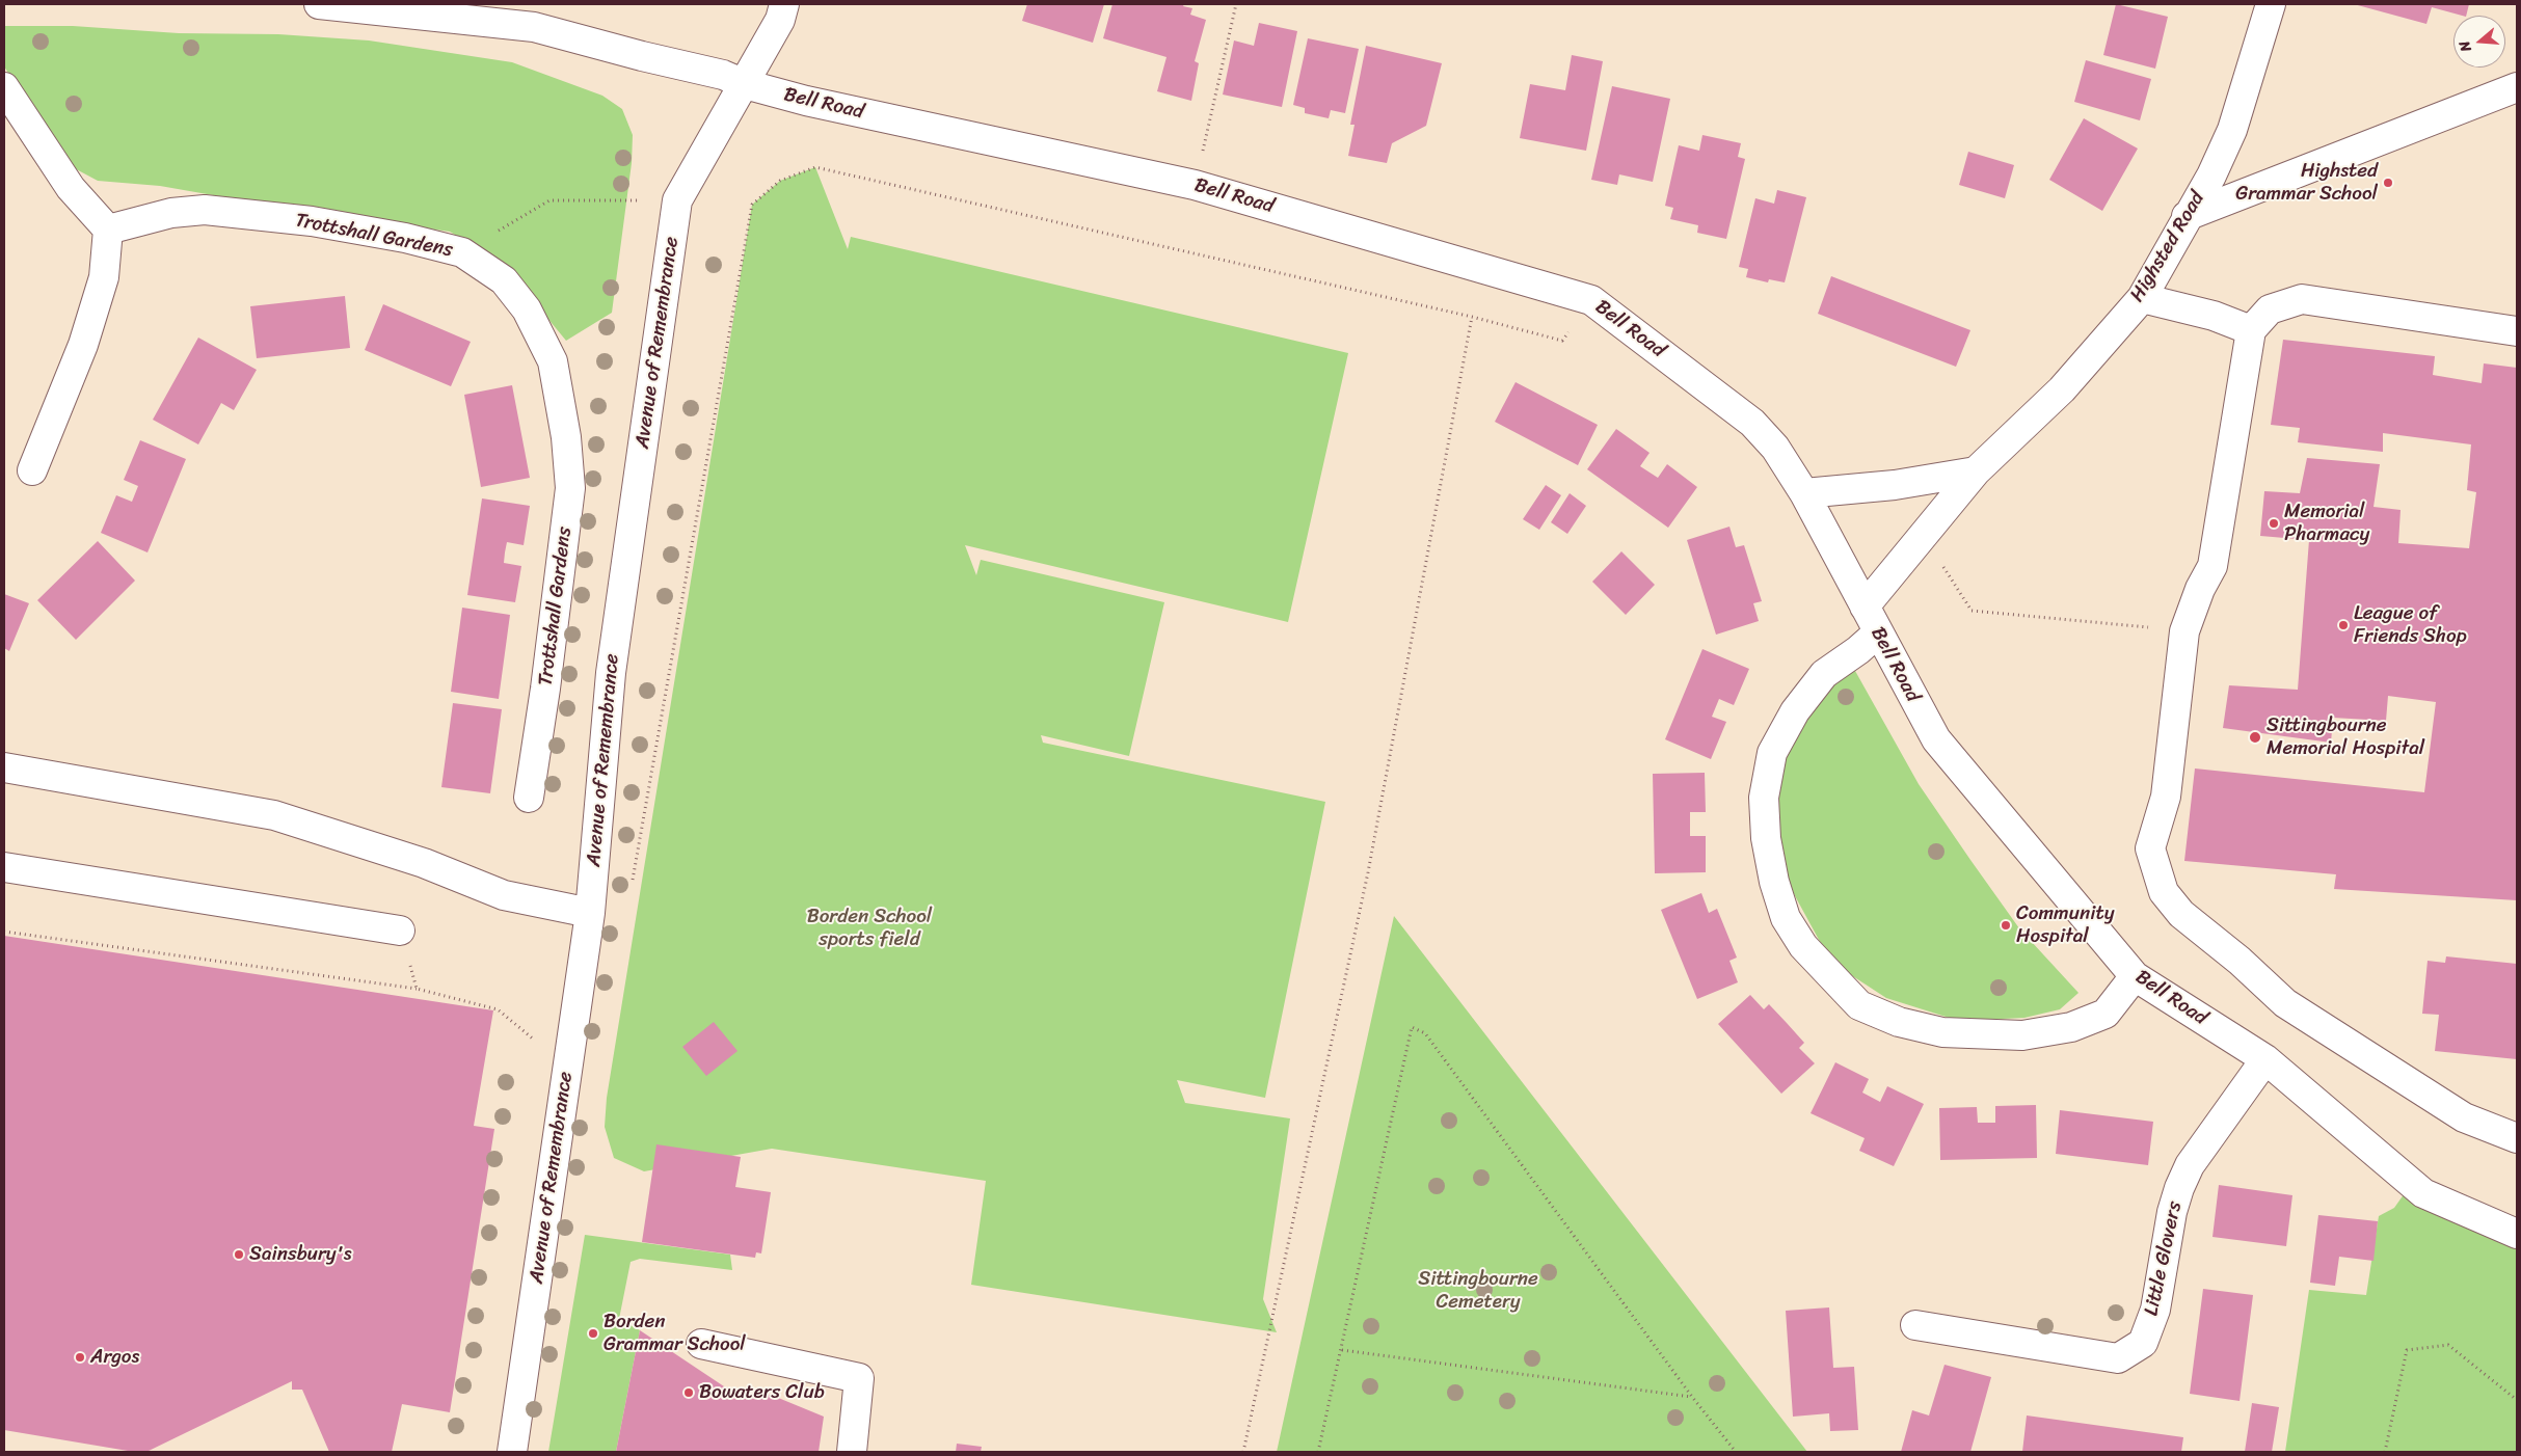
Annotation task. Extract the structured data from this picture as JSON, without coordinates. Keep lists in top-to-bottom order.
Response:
{
  "streets": {
    "street": [
      "Bell Road",
      "Trottshall Gardens",
      "Highsted Road",
      "Avenue of Remembrance",
      "Little Glovers"
    ]
  },
  "crossings": [
    ["Bell Road", "Highsted Road"],
    ["Bell Road", "Avenue of Remembrance"],
    ["Bell Road", "Little Glovers"]
  ],
  "parks": ["Borden School sports field", "Sittingbourne Cemetery"],
  "places": [
    "Highsted Grammar School",
    "Memorial Pharmacy",
    "League of Friends Shop",
    "Sittingbourne Memorial Hospital",
    "Community Hospital",
    "Sainsbury's",
    "Borden Grammar School",
    "Argos",
    "Bowaters Club"
  ],
  "north": "left"
}
